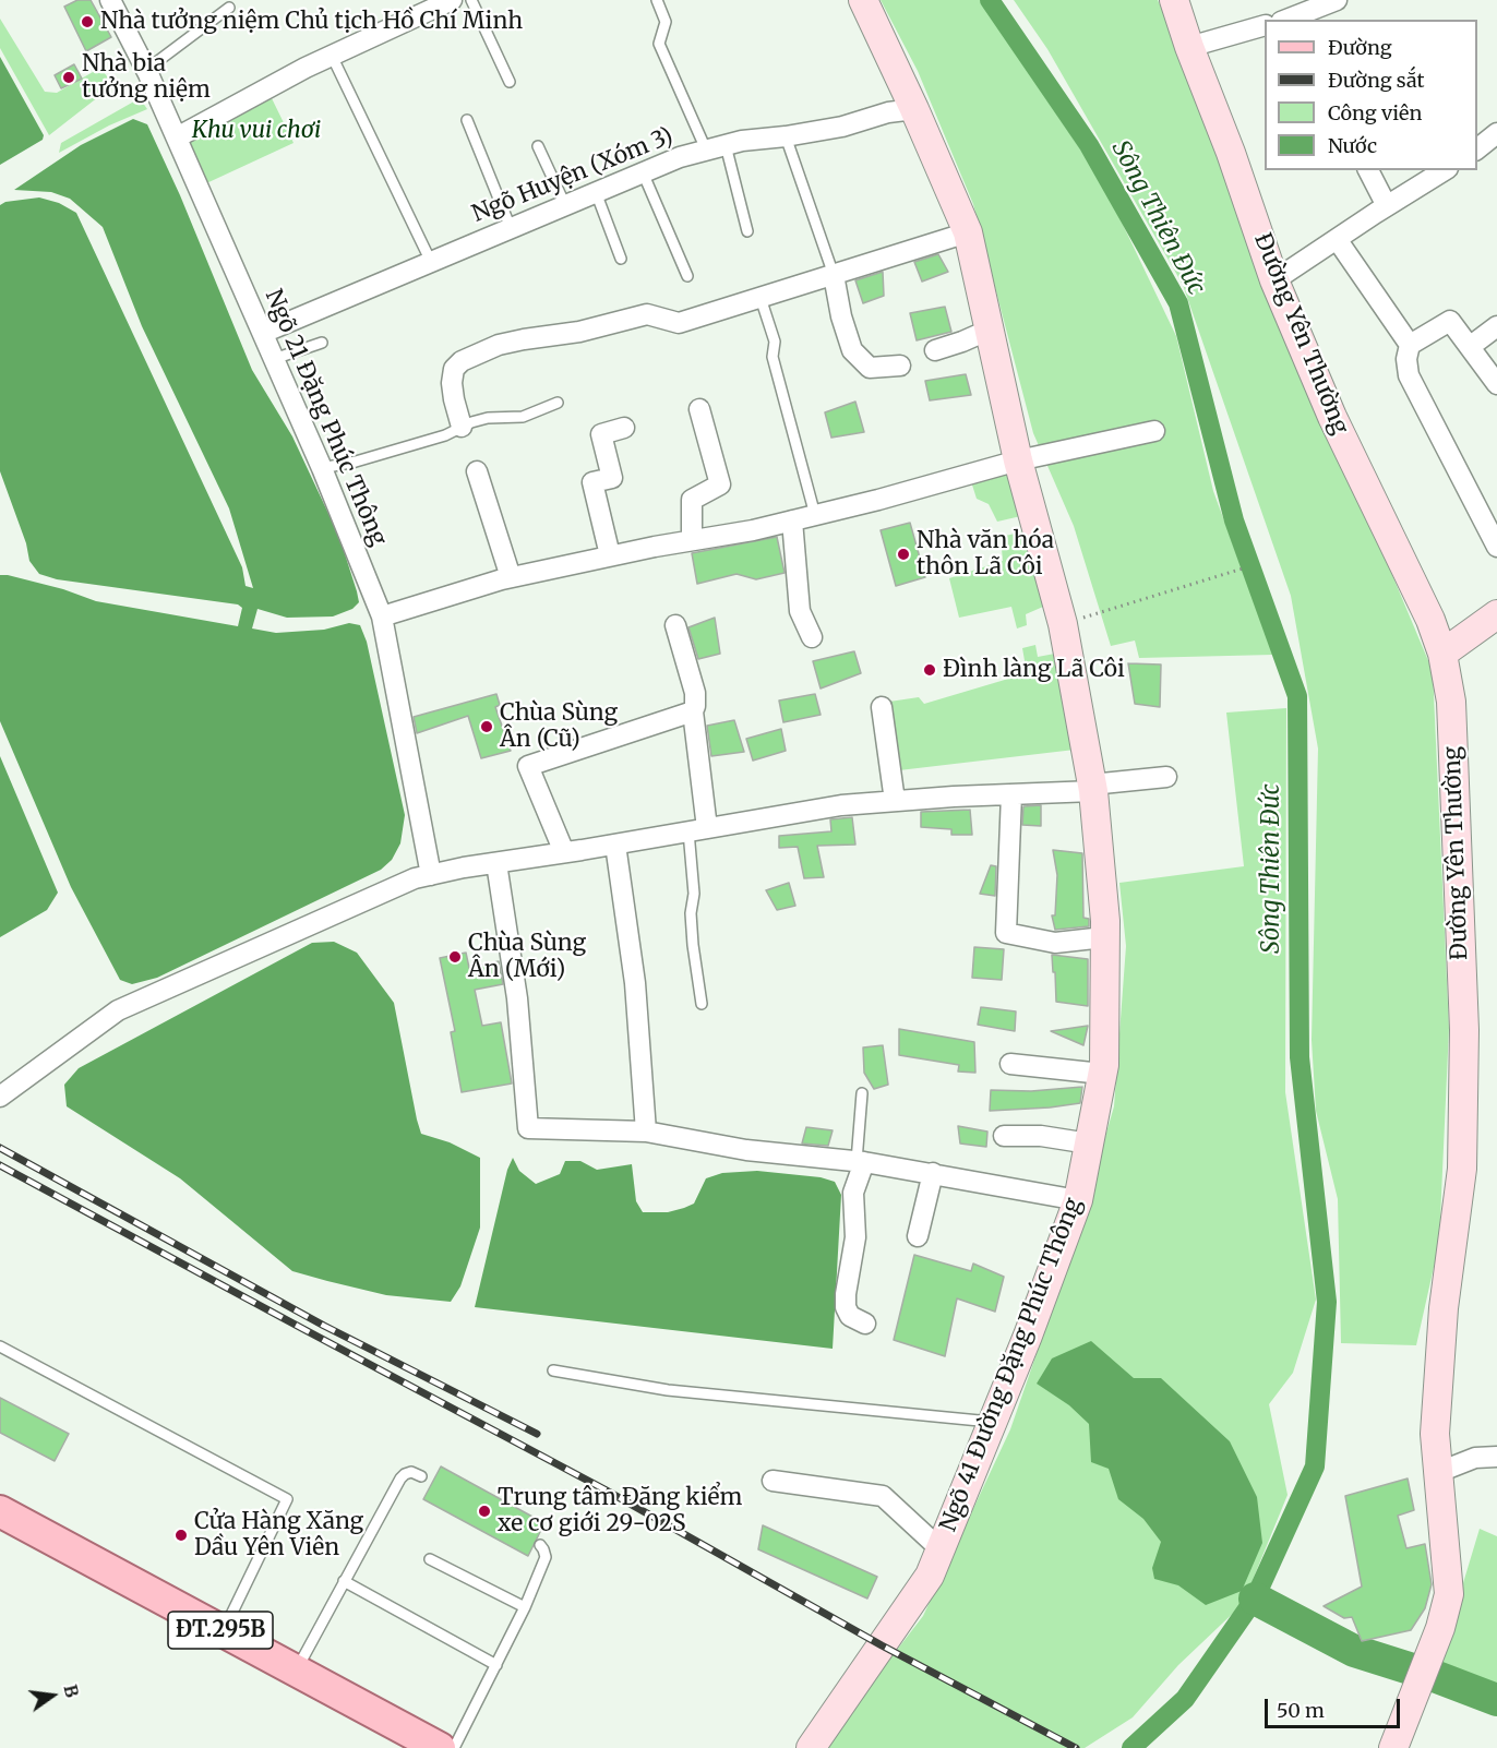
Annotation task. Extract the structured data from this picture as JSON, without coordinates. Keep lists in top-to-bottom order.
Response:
{
  "streets": {
    "main road": ["Đường Yên Thường", "Ngõ 41 Đường Đặng Phúc Thông", "ĐT.295B"],
    "street": ["Ngõ Huyện (Xóm 3)", "Ngõ 21 Đặng Phúc Thông"]
  },
  "crossings": [
    ["Ngõ Huyện (Xóm 3)", "Ngõ 21 Đặng Phúc Thông"],
    ["Ngõ Huyện (Xóm 3)", "Ngõ 41 Đường Đặng Phúc Thông"]
  ],
  "water": ["Sông Thiên Đức"],
  "parks": ["Khu vui chơi"],
  "places": [
    "Nhà tưởng niệm Chủ tịch Hồ Chí Minh",
    "Nhà bia tưởng niệm",
    "Nhà văn hóa thôn Lã Côi",
    "Đình làng Lã Côi",
    "Chùa Sùng Ân (Cũ)",
    "Chùa Sùng Ân (Mới)",
    "Trung tâm Đăng kiểm xe cơ giới 29-02S",
    "Cửa Hàng Xăng Dầu Yên Viên"
  ],
  "legend": [
    "Đường",
    "Đường sắt",
    "Công viên",
    "Nước"
  ],
  "scale_bar": "50 m",
  "north": "right"
}
